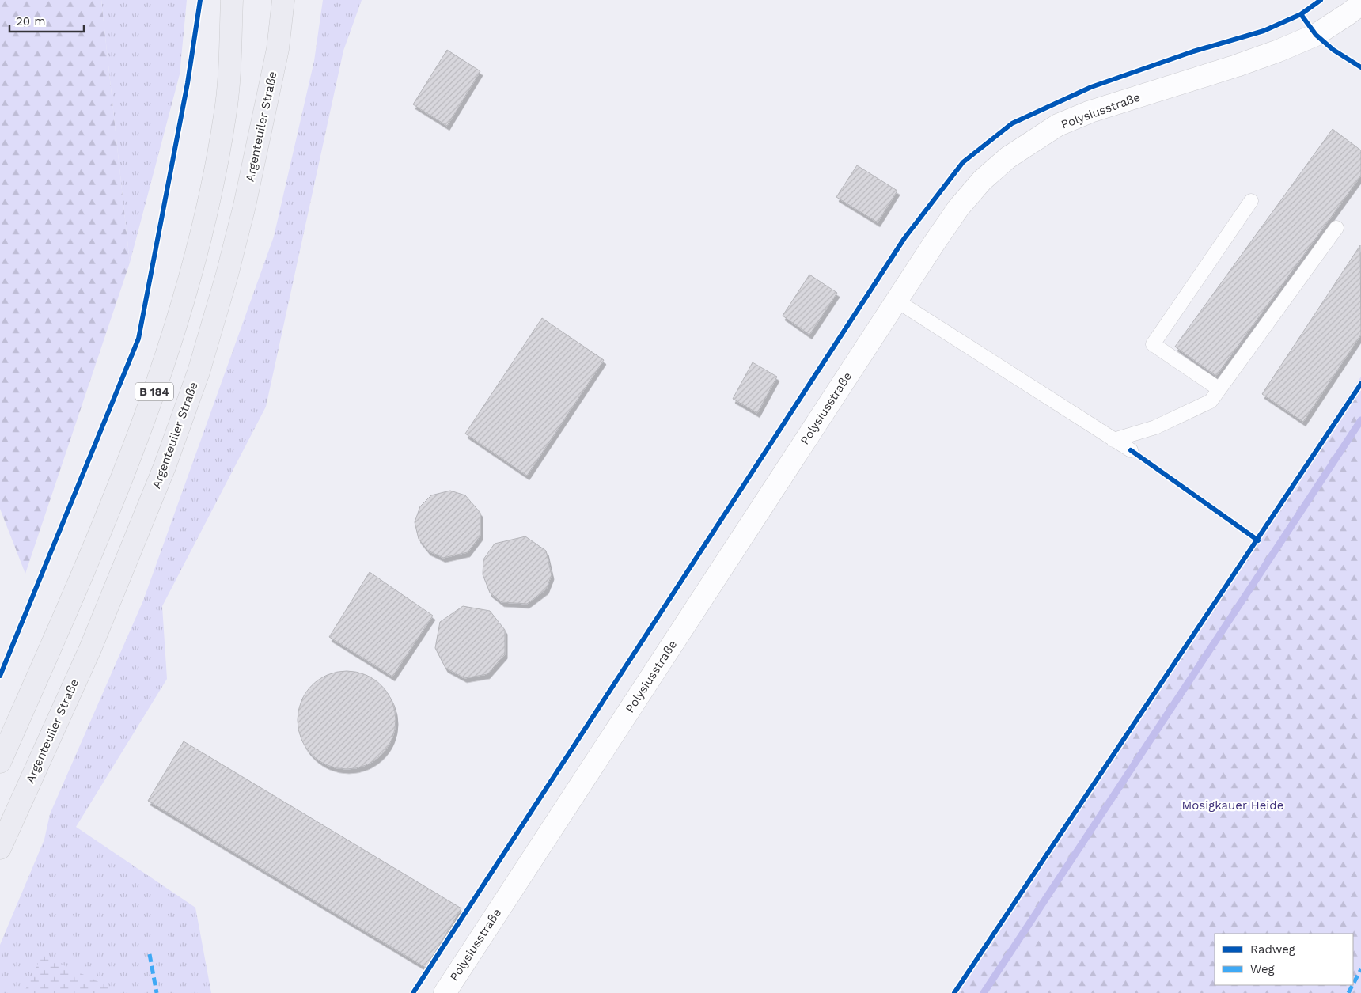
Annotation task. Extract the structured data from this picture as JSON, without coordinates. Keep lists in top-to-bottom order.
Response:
{
  "streets": {
    "main road": ["Argenteuiler Straße", "B 184"],
    "street": ["Polysiusstraße"]
  },
  "parks": ["Mosigkauer Heide"],
  "legend": ["Radweg", "Weg"],
  "scale_bar": "20 m"
}
